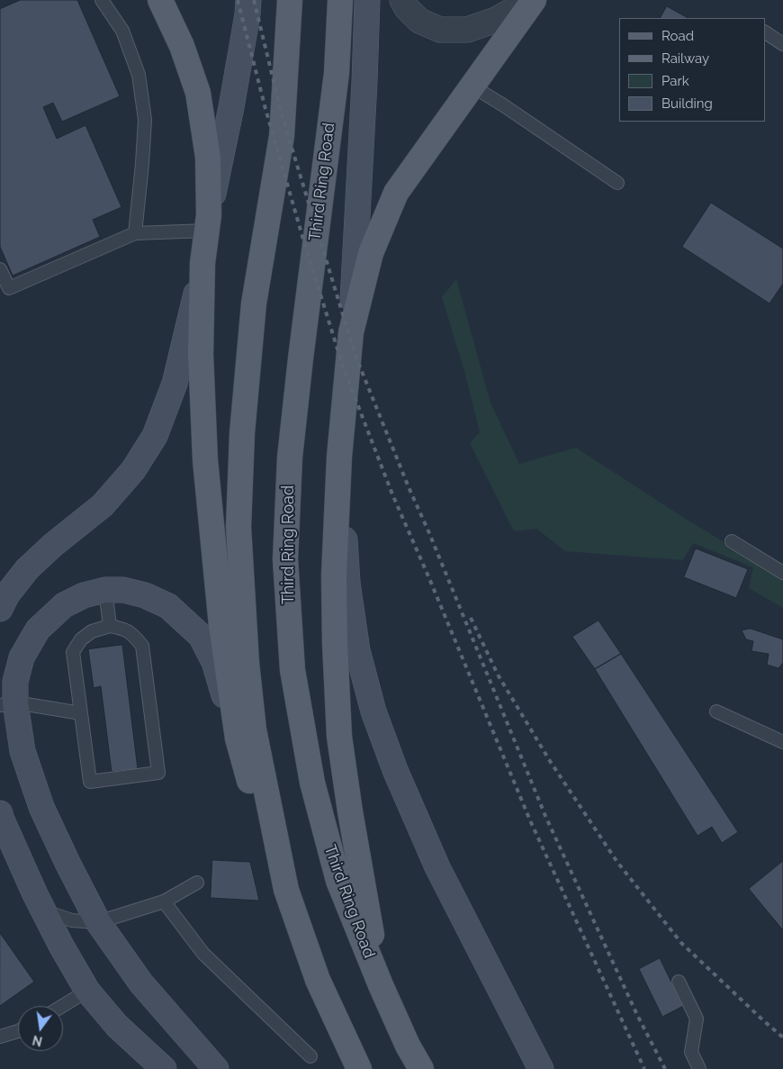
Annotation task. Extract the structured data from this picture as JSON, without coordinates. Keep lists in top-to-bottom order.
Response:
{
  "streets": {
    "main road": ["Third Ring Road"]
  },
  "legend": [
    "Road",
    "Railway",
    "Park",
    "Building"
  ],
  "north": "bottom"
}
